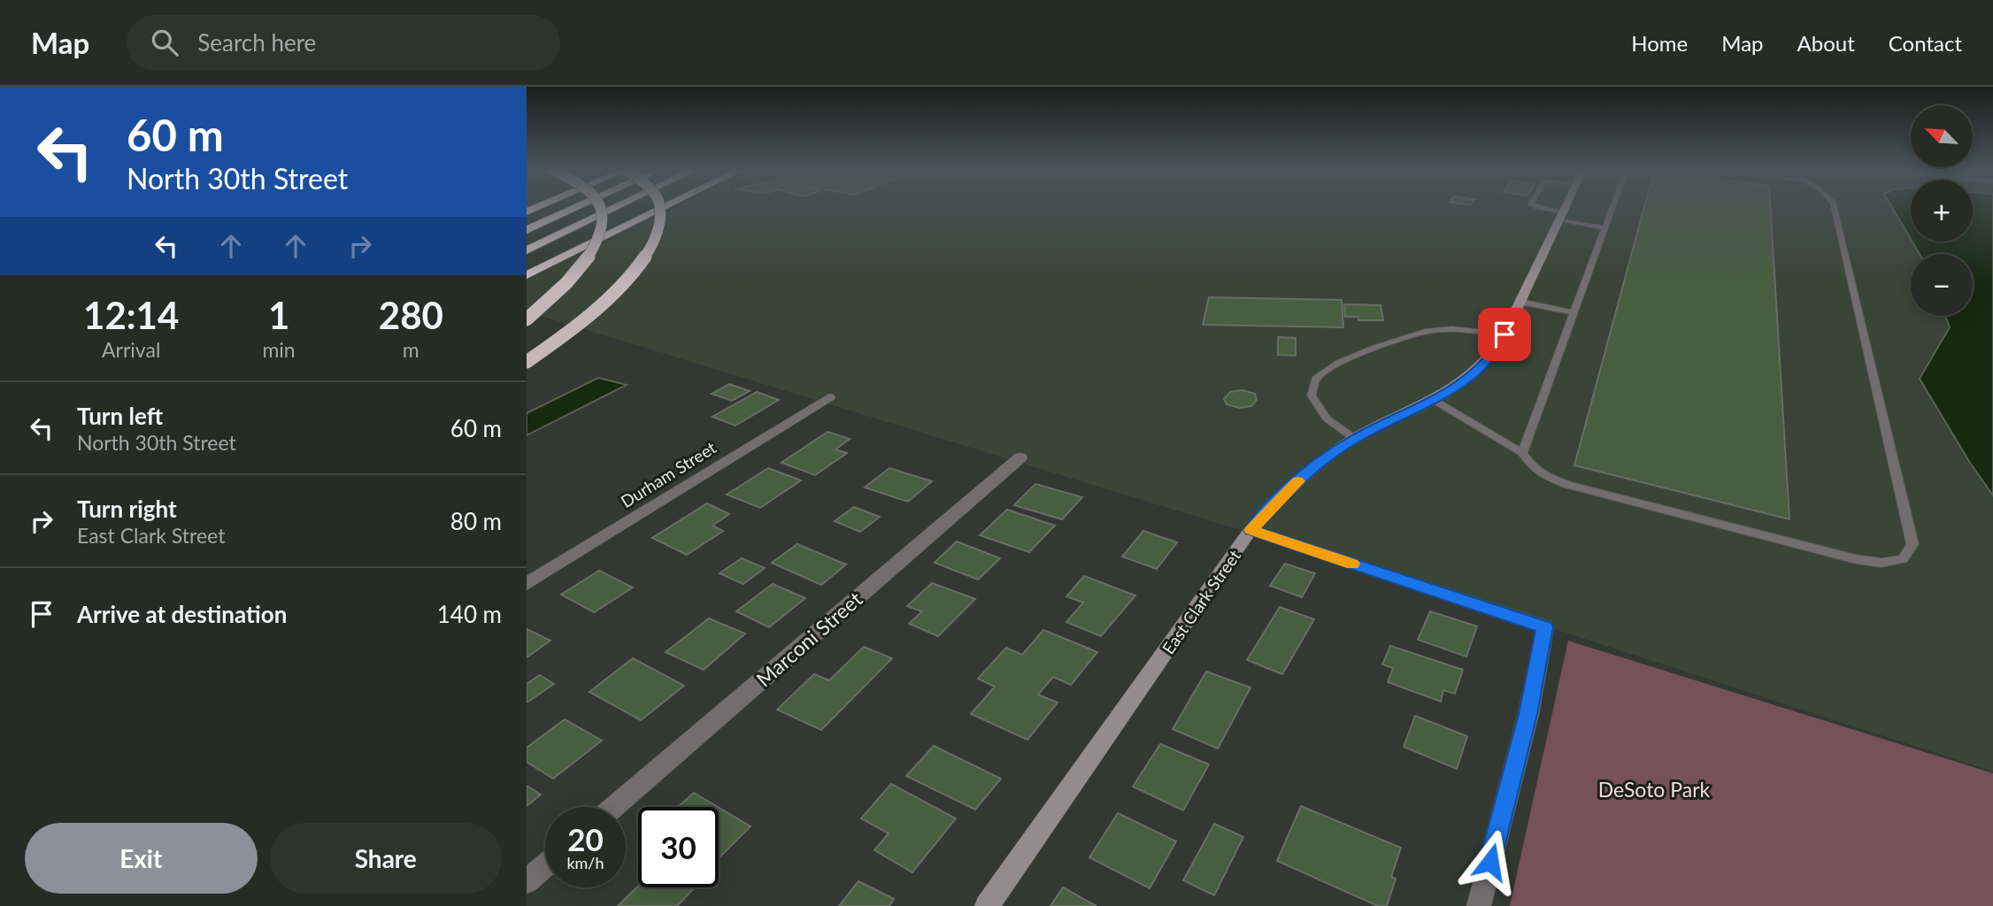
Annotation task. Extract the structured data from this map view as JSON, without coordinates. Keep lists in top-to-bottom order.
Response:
{
  "streets": {
    "street": ["Durham Street", "East Clark Street", "Marconi Street"]
  },
  "parks": ["DeSoto Park"],
  "north": "top left",
  "page": {
    "header": "Map",
    "search": "Search here",
    "nav": [
      "Home",
      "Map",
      "About",
      "Contact"
    ],
    "turn": ["60 m", "North 30th Street"],
    "map_buttons": ["+", "−"],
    "eta": [
      "12:14",
      "Arrival",
      "1",
      "min",
      "280",
      "m"
    ],
    "list": [
      {
        "name": "Turn left",
        "note": "North 30th Street",
        "value": "60 m"
      },
      {
        "name": "Turn right",
        "note": "East Clark Street",
        "value": "80 m"
      },
      {
        "name": "Arrive at destination",
        "value": "140 m"
      }
    ],
    "speed": "20 km/h",
    "limit": "30",
    "buttons": ["Exit", "Share"]
  }
}
